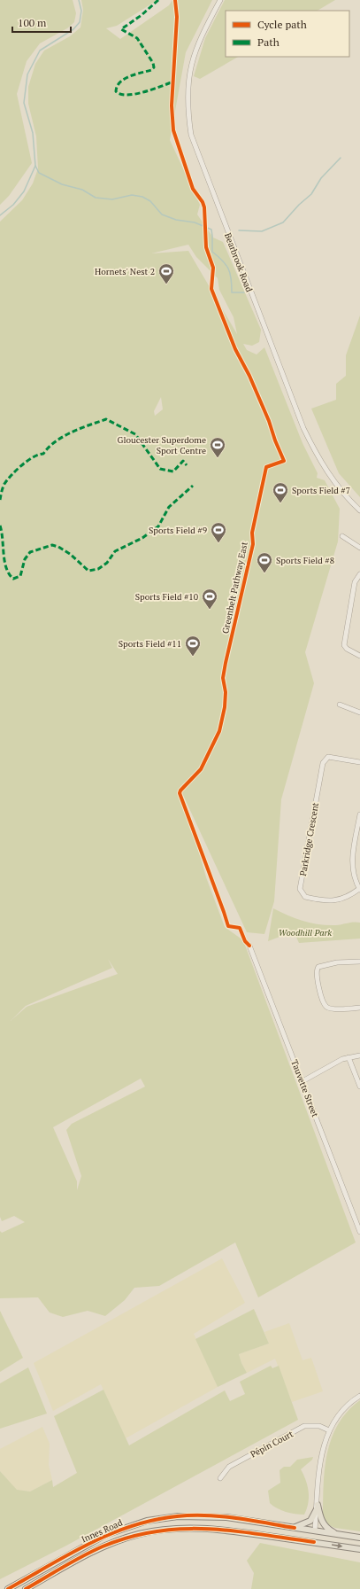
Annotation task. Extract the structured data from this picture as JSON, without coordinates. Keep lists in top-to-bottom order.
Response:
{
  "streets": {
    "main road": ["Innes Road"],
    "street": [
      "Bearbrook Road",
      "Parkridge Crescent",
      "Tauvette Street",
      "Pépin Court"
    ],
    "cycle path": ["Greenbelt Pathway East"]
  },
  "parks": ["Woodhill Park"],
  "places": {
    "sports": [
      "Hornets' Nest 2",
      "Gloucester Superdome Sport Centre",
      "Sports Field #7",
      "Sports Field #9",
      "Sports Field #8",
      "Sports Field #10",
      "Sports Field #11"
    ]
  },
  "legend": ["Cycle path", "Path"],
  "scale_bar": "100 m"
}
